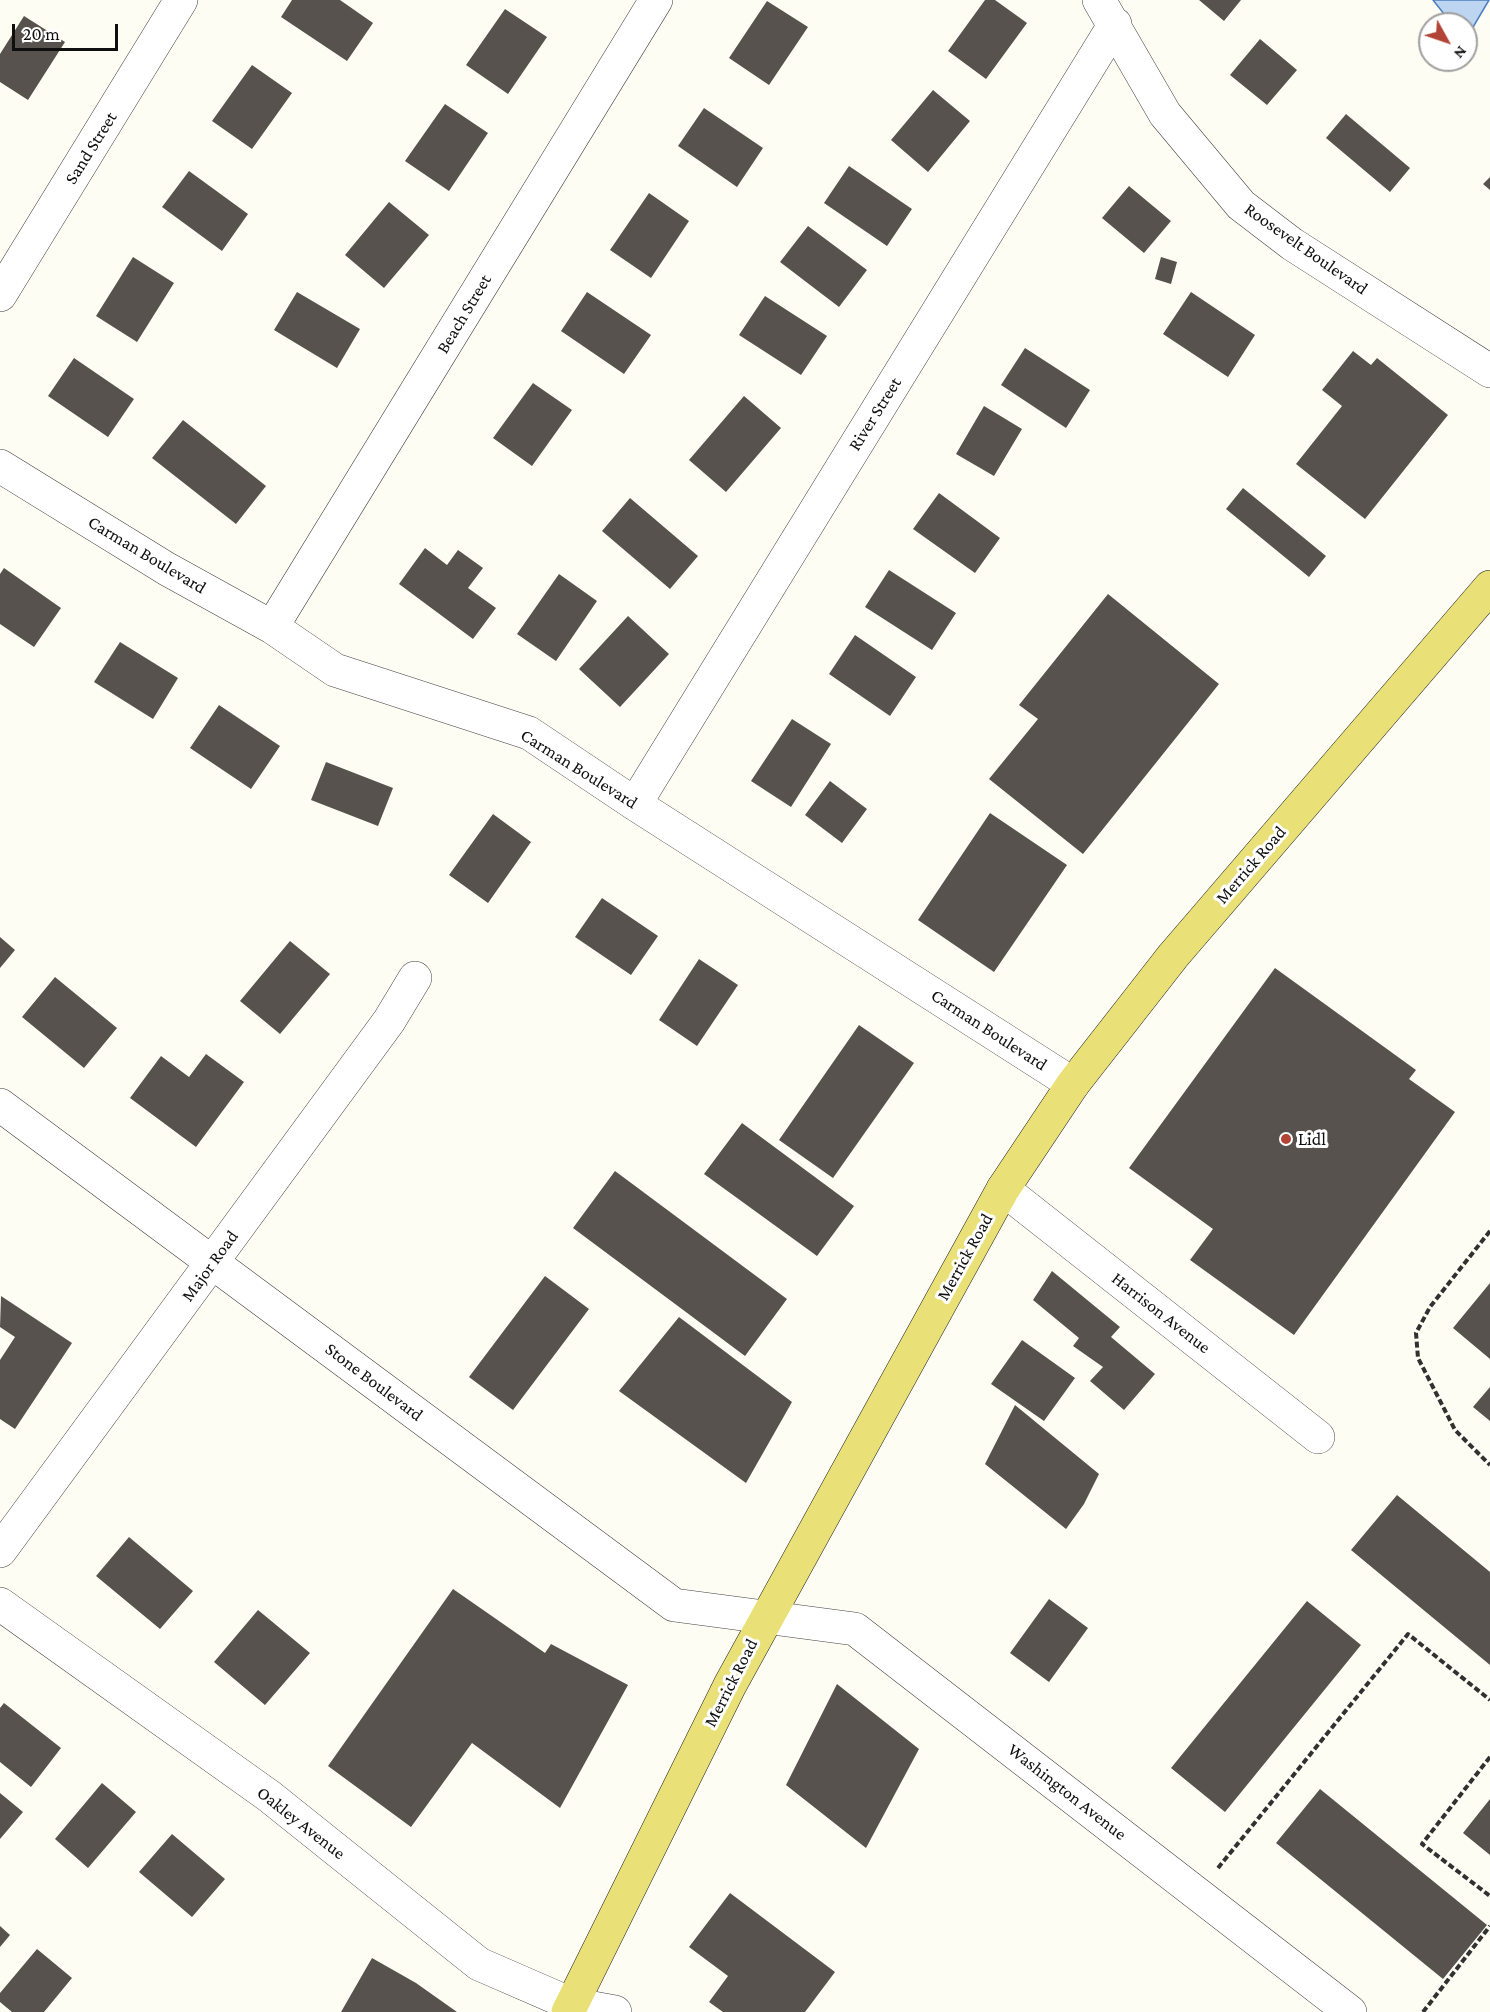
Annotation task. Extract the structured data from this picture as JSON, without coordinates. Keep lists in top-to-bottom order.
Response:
{
  "streets": {
    "main road": ["Merrick Road"],
    "street": [
      "Sand Street",
      "Roosevelt Boulevard",
      "Beach Street",
      "River Street",
      "Carman Boulevard",
      "Major Road",
      "Harrison Avenue",
      "Stone Boulevard",
      "Washington Avenue",
      "Oakley Avenue"
    ]
  },
  "crossings": [
    ["Roosevelt Boulevard", "River Street"],
    ["Beach Street", "Carman Boulevard"],
    ["River Street", "Carman Boulevard"],
    ["Carman Boulevard", "Merrick Road"],
    ["Merrick Road", "Harrison Avenue"],
    ["Merrick Road", "Stone Boulevard"],
    ["Merrick Road", "Washington Avenue"],
    ["Merrick Road", "Oakley Avenue"],
    ["Major Road", "Stone Boulevard"],
    ["Stone Boulevard", "Washington Avenue"]
  ],
  "places": ["Lidl"],
  "scale_bar": "20 m",
  "north": "bottom right"
}
